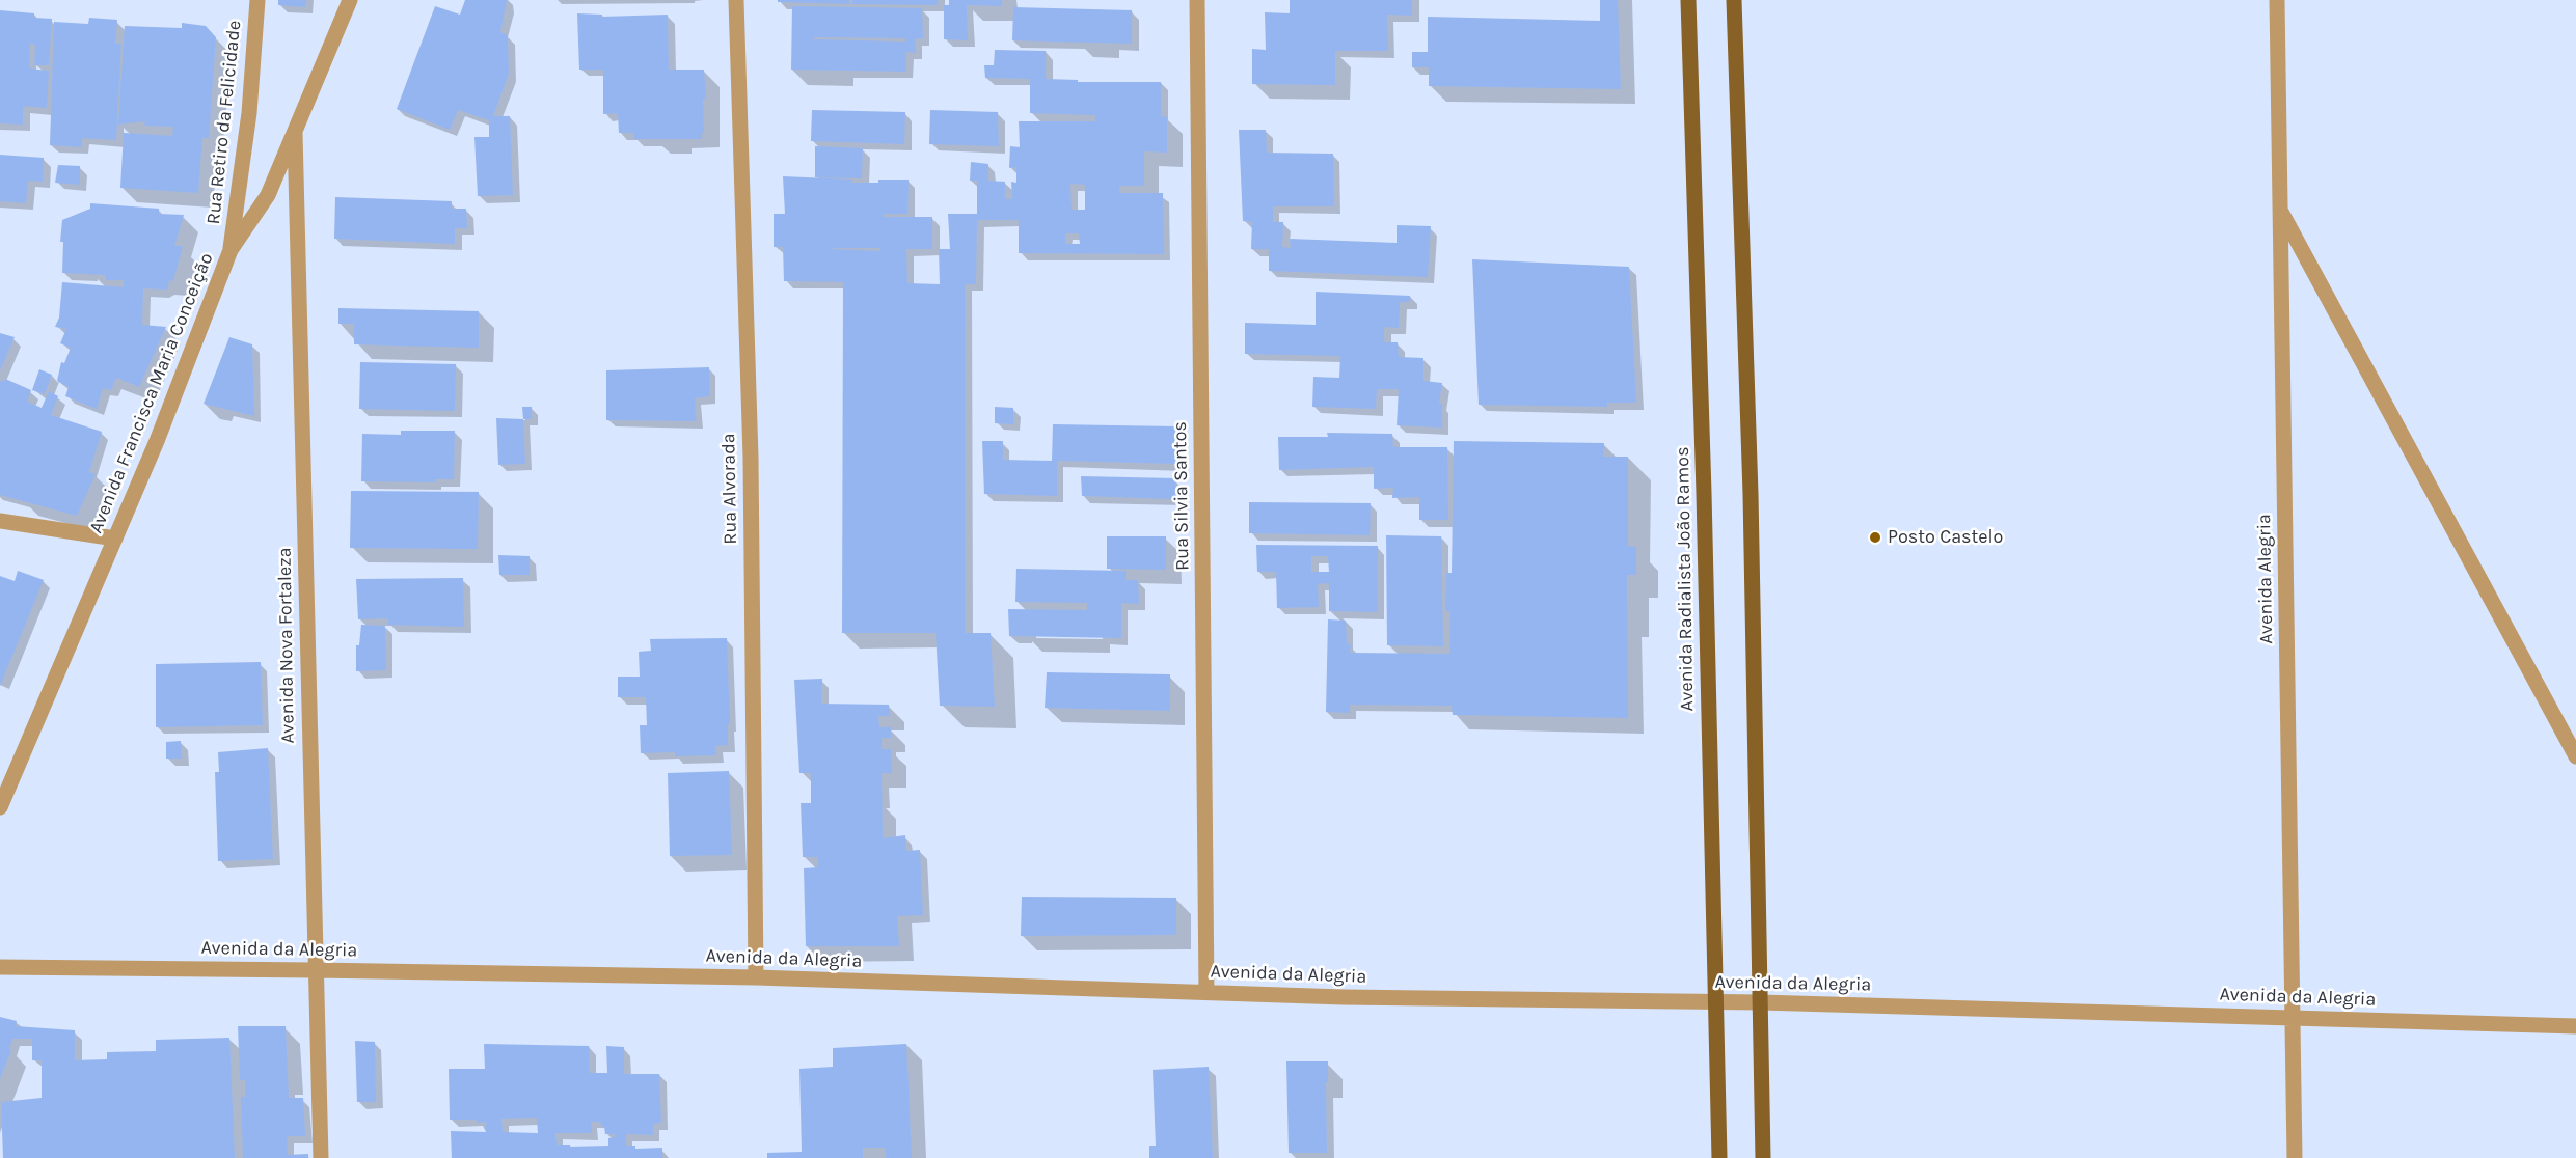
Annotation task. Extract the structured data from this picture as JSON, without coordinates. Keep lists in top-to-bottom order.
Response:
{
  "streets": {
    "main road": ["Avenida Radialista João Ramos"],
    "street": [
      "Rua Retiro da Felicidade",
      "Avenida Francisca Maria Conceição",
      "Rua Alvorada",
      "Rua Silvia Santos",
      "Avenida Alegria",
      "Avenida Nova Fortaleza",
      "Avenida da Alegria"
    ]
  },
  "crossings": [
    ["Rua Retiro da Felicidade", "Avenida Francisca Maria Conceição"],
    ["Avenida Francisca Maria Conceição", "Avenida Nova Fortaleza"],
    ["Rua Alvorada", "Avenida da Alegria"],
    ["Rua Silvia Santos", "Avenida da Alegria"],
    ["Avenida Radialista João Ramos", "Avenida da Alegria"],
    ["Avenida Alegria", "Avenida da Alegria"],
    ["Avenida Nova Fortaleza", "Avenida da Alegria"]
  ],
  "places": ["Posto Castelo"]
}
